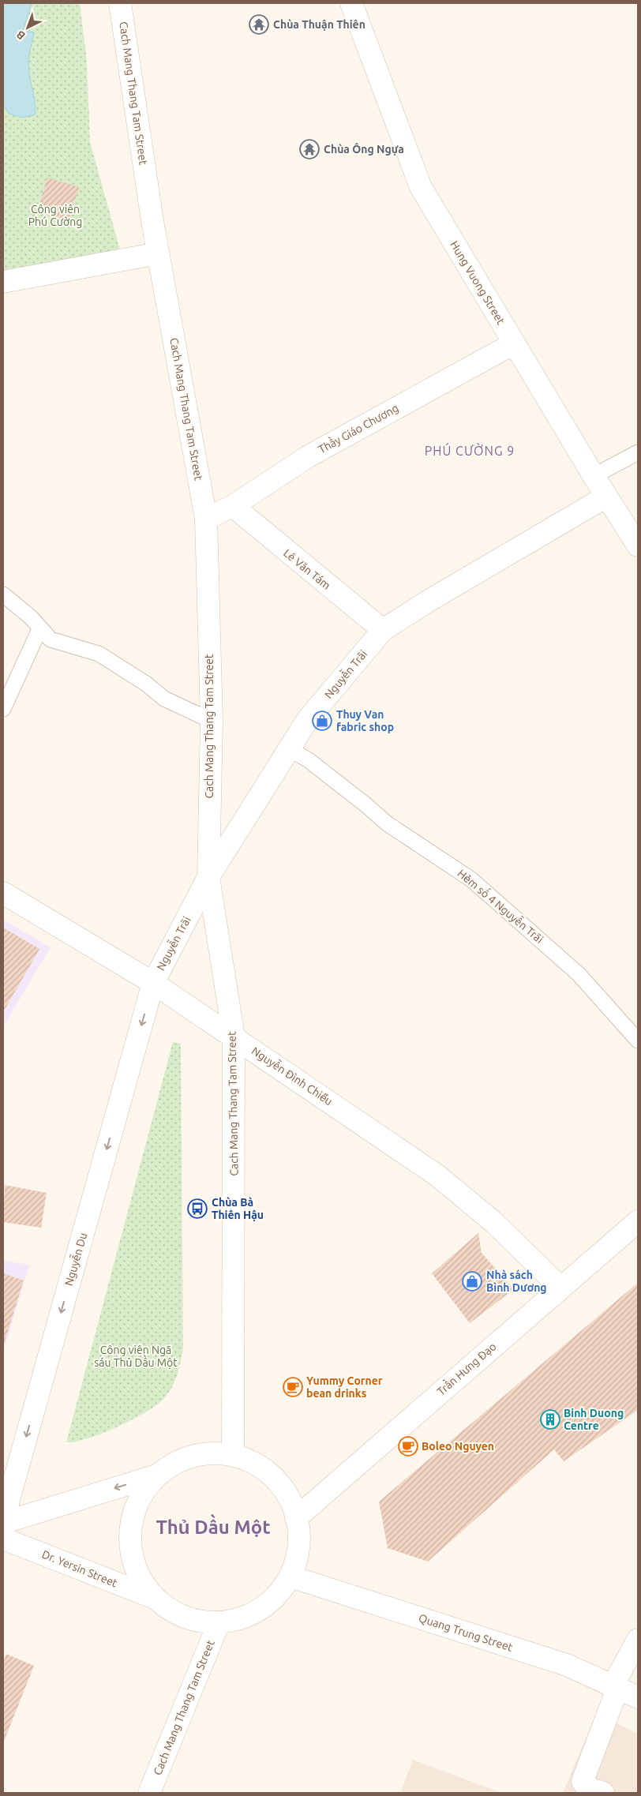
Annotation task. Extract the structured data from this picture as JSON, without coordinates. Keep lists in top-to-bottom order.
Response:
{
  "streets": {
    "street": [
      "Cach Mang Thang Tam Street",
      "Hung Vuong Street",
      "Thầy Giáo Chương",
      "Lê Văn Tám",
      "Nguyễn Trãi",
      "Nguyễn Đình Chiểu",
      "Nguyễn Du",
      "Trần Hưng Đạo",
      "Dr. Yersin Street",
      "Quang Trung Street"
    ],
    "lane": ["Hẻm số 4 Nguyễn Trãi"]
  },
  "crossings": [
    ["Cach Mang Thang Tam Street", "Thầy Giáo Chương"],
    ["Cach Mang Thang Tam Street", "Nguyễn Trãi"],
    ["Cach Mang Thang Tam Street", "Nguyễn Đình Chiểu"],
    ["Hung Vuong Street", "Thầy Giáo Chương"],
    ["Hung Vuong Street", "Nguyễn Trãi"],
    ["Thầy Giáo Chương", "Lê Văn Tám"],
    ["Lê Văn Tám", "Nguyễn Trãi"],
    ["Nguyễn Trãi", "Hẻm số 4 Nguyễn Trãi"],
    ["Nguyễn Trãi", "Nguyễn Đình Chiểu"],
    ["Nguyễn Trãi", "Nguyễn Du"],
    ["Nguyễn Đình Chiểu", "Nguyễn Du"],
    ["Nguyễn Đình Chiểu", "Trần Hưng Đạo"],
    ["Nguyễn Du", "Dr. Yersin Street"]
  ],
  "one_way": ["Nguyễn Du"],
  "districts": ["PHÚ CƯỜNG 9", "Thủ Dầu Một"],
  "parks": ["Công viên Phú Cường", "Công viên Ngã sáu Thủ Dầu Một"],
  "places": {
    "temple": ["Chùa Thuận Thiên", "Chùa Ông Ngựa"],
    "shop": ["Thuy Van fabric shop", "Nhà sách Bình Dương"],
    "bus stop": ["Chùa Bà Thiên Hậu"],
    "cafe": ["Yummy Corner bean drinks", "Boleo Nguyen"],
    "building": ["Binh Duong Centre"]
  },
  "north": "bottom left"
}
